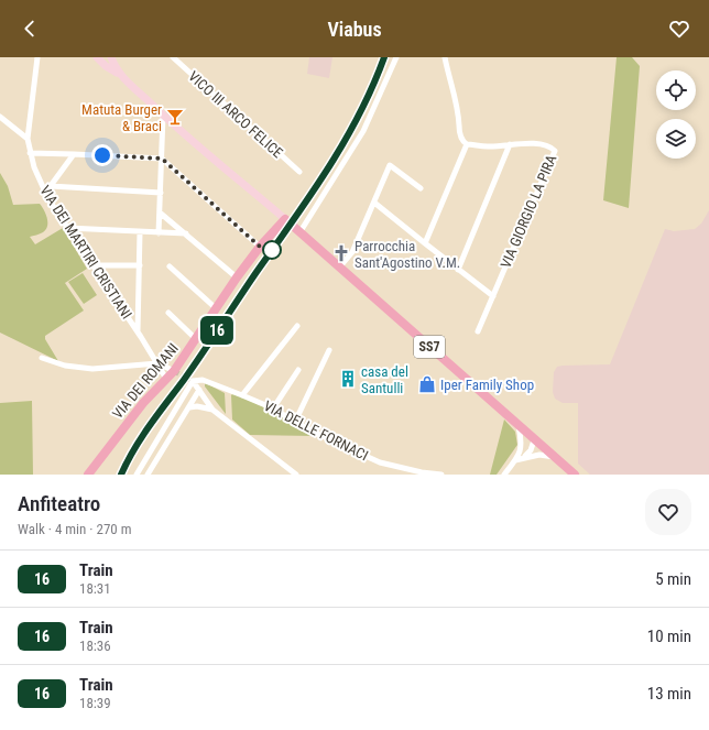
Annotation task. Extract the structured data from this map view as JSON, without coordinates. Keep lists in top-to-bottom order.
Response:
{
  "streets": {
    "main road": ["SS7", "VIA DEI ROMANI"],
    "street": [
      "VICO III ARCO FELICE",
      "VIA GIORGIO LA PIRA",
      "VIA DEI MARTIRI CRISTIANI",
      "VIA DELLE FORNACI"
    ]
  },
  "crossings": [
    ["VIA DEI MARTIRI CRISTIANI", "VIA DEI ROMANI"],
    ["SS7", "VIA DEI ROMANI"]
  ],
  "places": {
    "bar": ["Matuta Burger & Braci"],
    "church": ["Parrocchia Sant'Agostino V.M."],
    "building": ["casa del Santulli"],
    "shop": ["Iper Family Shop"]
  },
  "page": {
    "header": "Viabus",
    "on_map": "16",
    "heading": ["Anfiteatro", "Walk · 4 min · 270 m"],
    "list": [
      {
        "mark": "16",
        "name": "Train",
        "note": "18:31",
        "value": "5 min"
      },
      {
        "mark": "16",
        "name": "Train",
        "note": "18:36",
        "value": "10 min"
      },
      {
        "mark": "16",
        "name": "Train",
        "note": "18:39",
        "value": "13 min"
      }
    ]
  }
}
